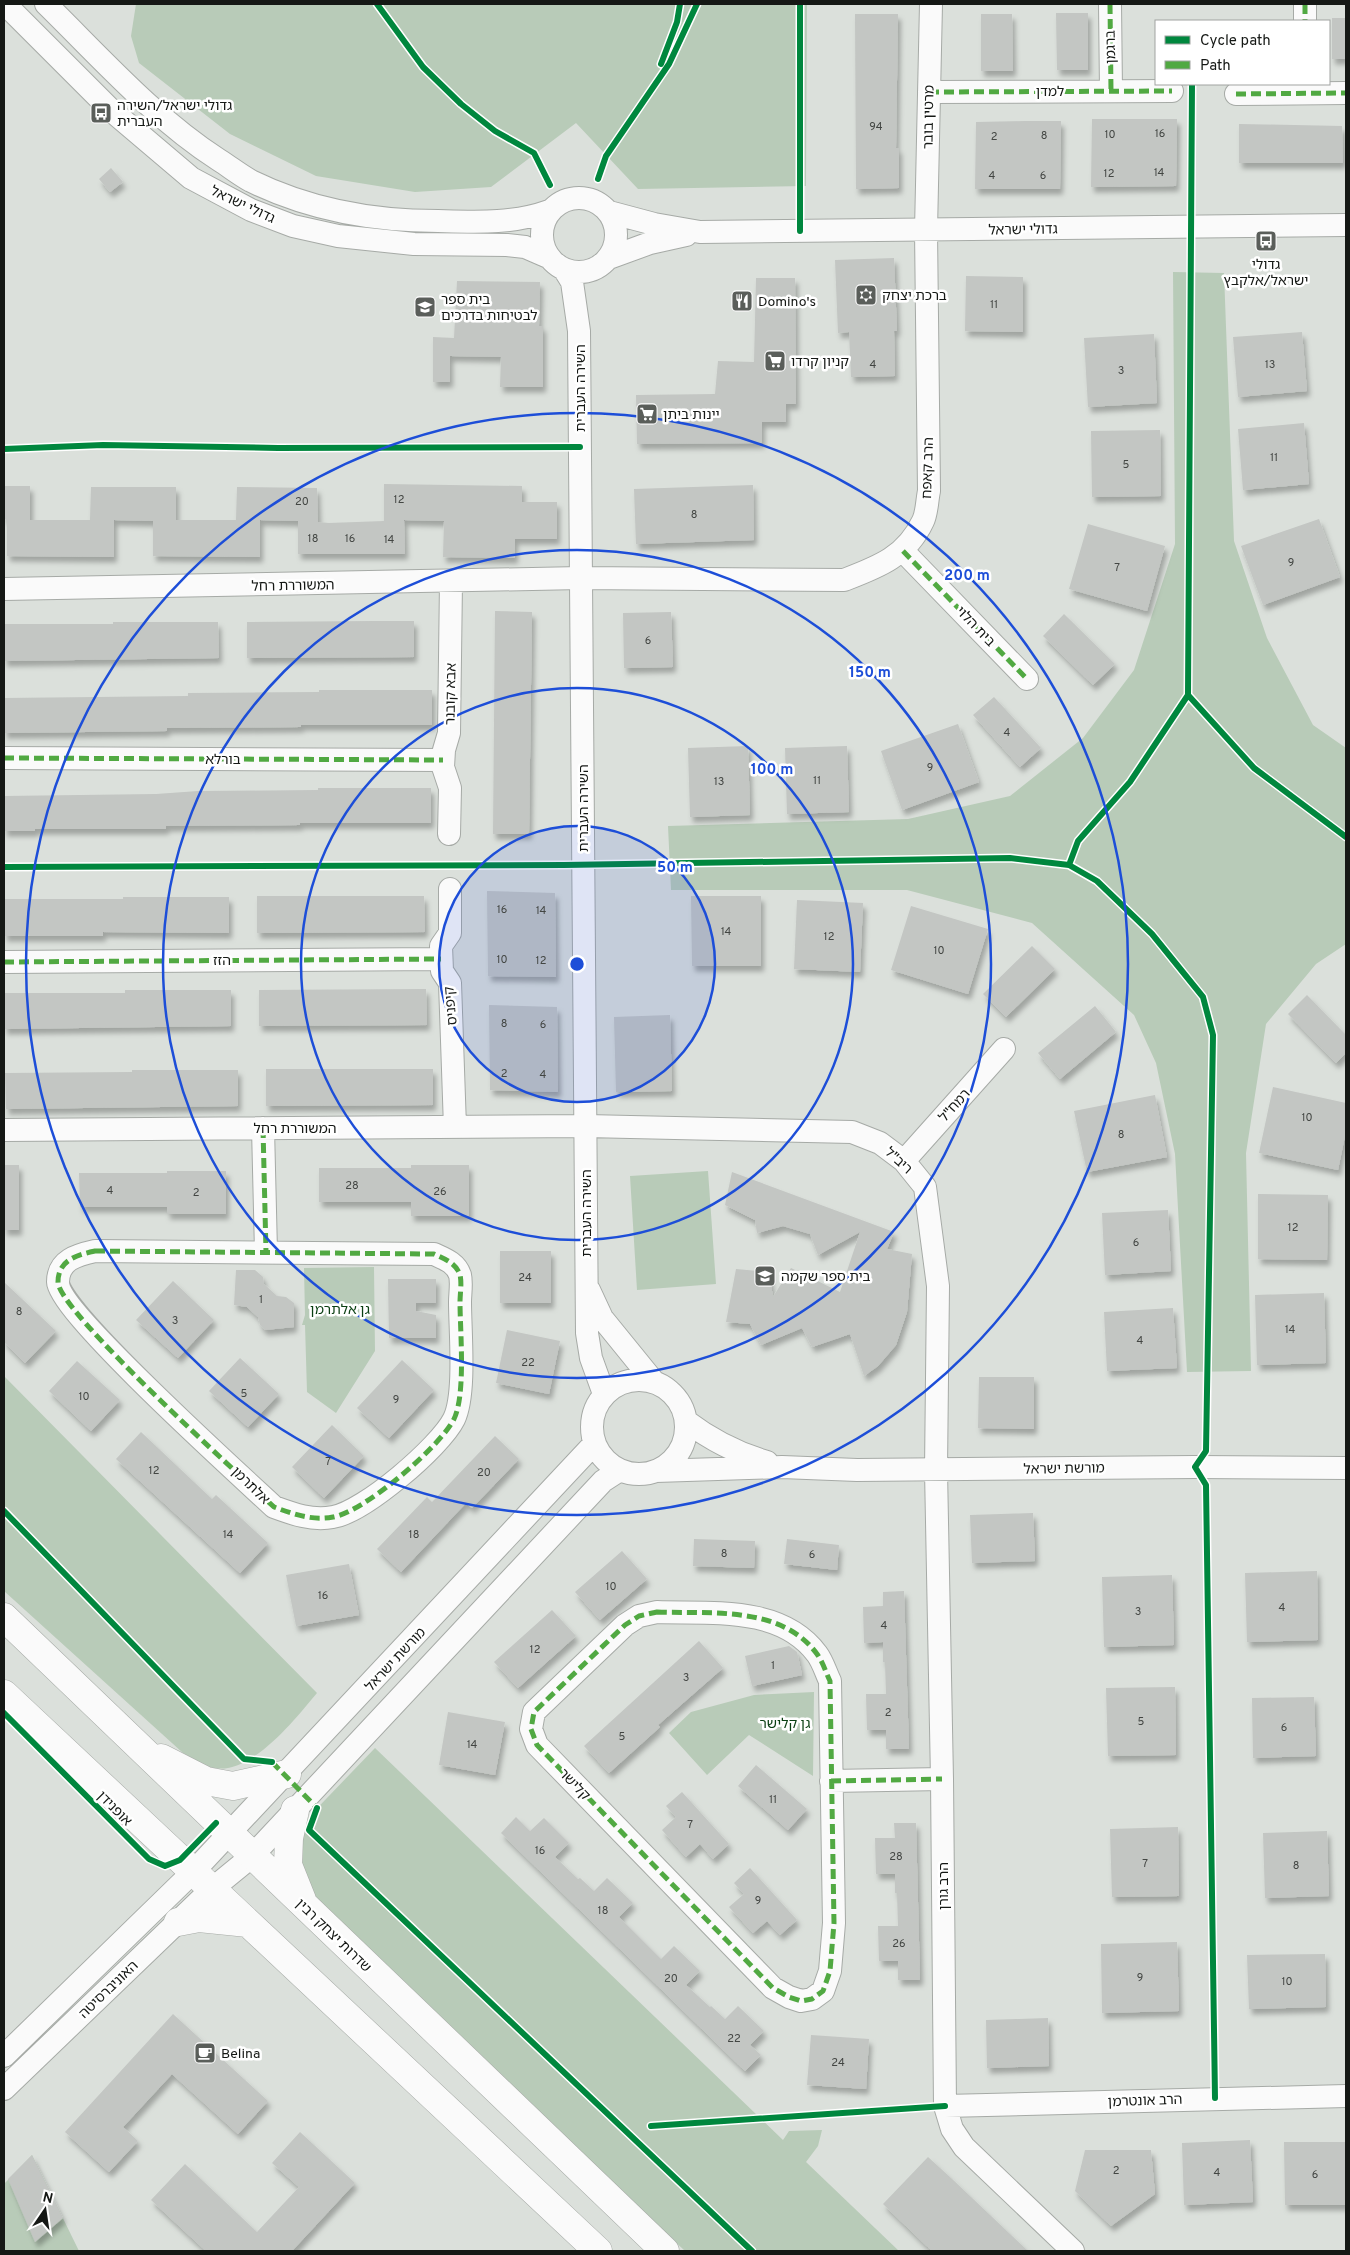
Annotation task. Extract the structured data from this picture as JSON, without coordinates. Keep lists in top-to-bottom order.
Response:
{
  "streets": {
    "main road": ["שדרות יצחק רבין"],
    "street": [
      "ברגמן",
      "למדן",
      "מרטין בובר",
      "גדולי ישראל",
      "השירה העברית",
      "הרב קאפח",
      "המשוררת רחל",
      "בית הלוי",
      "אבא קובנר",
      "בורלא",
      "הזז",
      "קיפניס",
      "רמח\"ל",
      "ריב\"ל",
      "מורשת ישראל",
      "אלתרמן",
      "קלישר",
      "הרב גורן",
      "האוניברסיטה",
      "הרב אונטרמן"
    ],
    "cycle path": ["אופנידן"]
  },
  "crossings": [
    ["ברגמן", "למדן"],
    ["למדן", "מרטין בובר"],
    ["מרטין בובר", "גדולי ישראל"],
    ["מרטין בובר", "הרב קאפח"],
    ["גדולי ישראל", "השירה העברית"],
    ["גדולי ישראל", "הרב קאפח"],
    ["השירה העברית", "הרב קאפח"],
    ["השירה העברית", "המשוררת רחל"],
    ["השירה העברית", "ריב\"ל"],
    ["השירה העברית", "מורשת ישראל"],
    ["הרב קאפח", "המשוררת רחל"],
    ["הרב קאפח", "בית הלוי"],
    ["המשוררת רחל", "אבא קובנר"],
    ["המשוררת רחל", "קיפניס"],
    ["המשוררת רחל", "ריב\"ל"],
    ["אבא קובנר", "בורלא"],
    ["הזז", "קיפניס"],
    ["רמח\"ל", "ריב\"ל"],
    ["ריב\"ל", "מורשת ישראל"],
    ["ריב\"ל", "הרב גורן"],
    ["מורשת ישראל", "הרב גורן"],
    ["מורשת ישראל", "שדרות יצחק רבין"],
    ["מורשת ישראל", "האוניברסיטה"],
    ["הרב גורן", "הרב אונטרמן"]
  ],
  "parks": ["גן אלתרמן", "גן קלישר"],
  "places": {
    "bus stop": ["גדולי ישראל/השירה העברית", "גדולי ישראל/אלקבץ"],
    "synagogue": ["ברכת יצחק"],
    "restaurant": ["Domino's"],
    "school or university": ["בית ספר לבטיחות בדרכים", "בית ספר שקמה"],
    "supermarket": ["קניון קרדו", "יינות ביתן"],
    "cafe": ["Belina"]
  },
  "house_numbers": [
    "94",
    "16",
    "10",
    "8",
    "2",
    "14",
    "12",
    "4",
    "6",
    "11",
    "4",
    "13",
    "3",
    "11",
    "5",
    "12",
    "20",
    "8",
    "18",
    "16",
    "14",
    "9",
    "7",
    "6",
    "4",
    "9",
    "11",
    "13",
    "16",
    "14",
    "14",
    "12",
    "10",
    "10",
    "12",
    "8",
    "6",
    "2",
    "4",
    "10",
    "8",
    "28",
    "4",
    "26",
    "2",
    "12",
    "6",
    "24",
    "1",
    "8",
    "3",
    "14",
    "4",
    "22",
    "5",
    "10",
    "9",
    "7",
    "12",
    "20",
    "14",
    "18",
    "8",
    "6",
    "10",
    "16",
    "4",
    "3",
    "4",
    "12",
    "1",
    "3",
    "2",
    "5",
    "6",
    "5",
    "14",
    "11",
    "7",
    "16",
    "28",
    "7",
    "8",
    "9",
    "18",
    "26",
    "9",
    "20",
    "10",
    "22",
    "24",
    "2",
    "4",
    "6"
  ],
  "legend": ["Cycle path", "Path"],
  "north": "top",
  "rings": [
    "200 m",
    "150 m",
    "100 m",
    "50 m"
  ]
}
